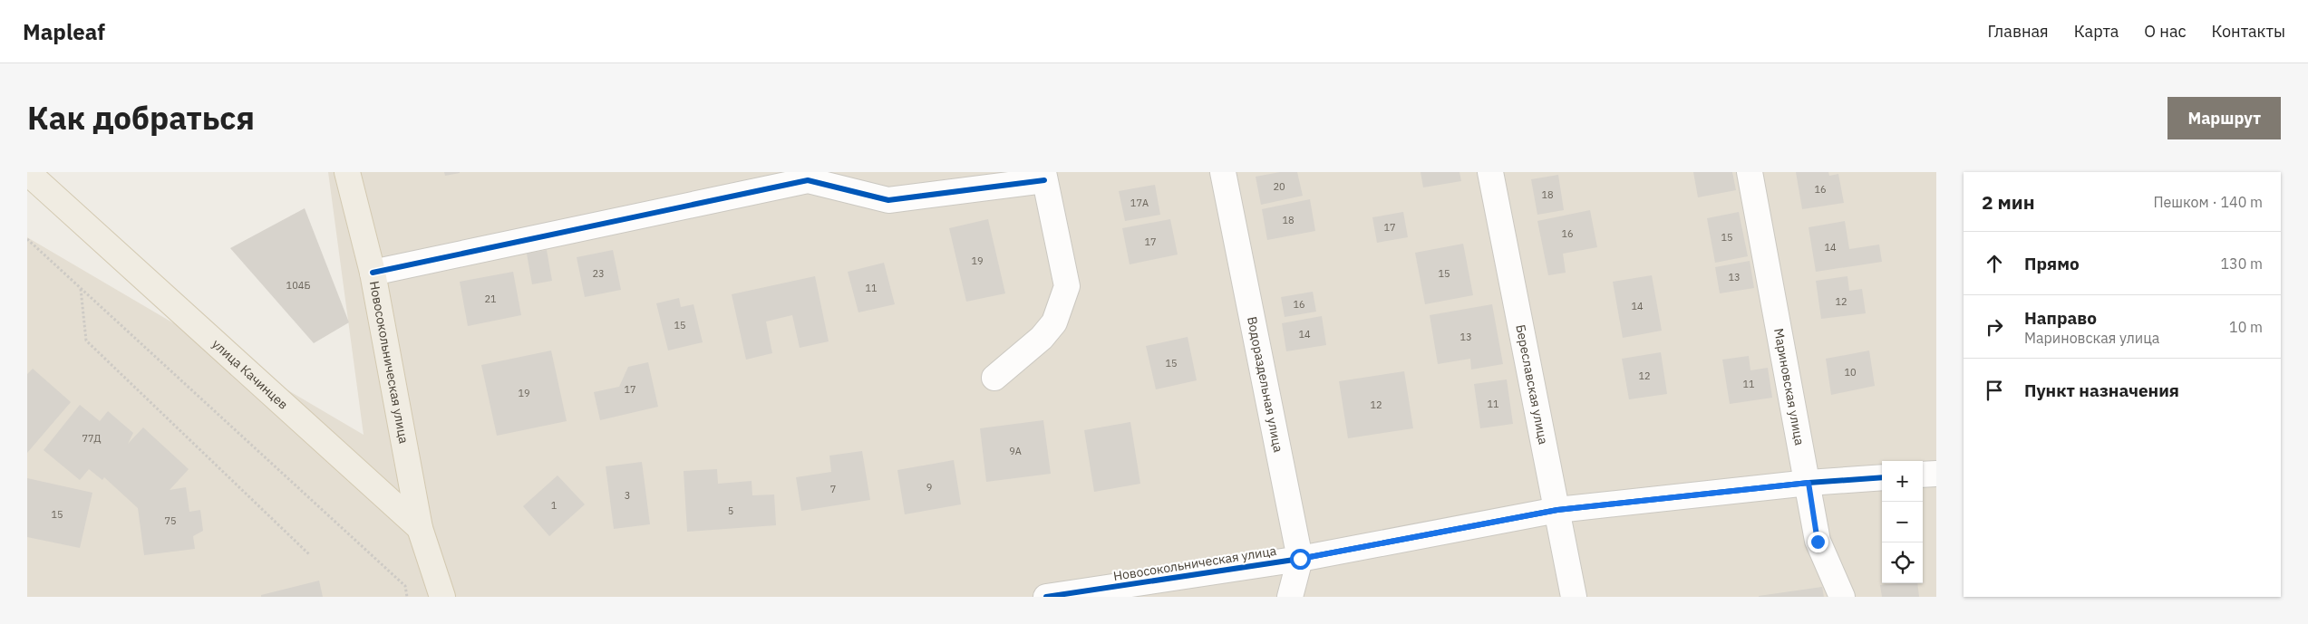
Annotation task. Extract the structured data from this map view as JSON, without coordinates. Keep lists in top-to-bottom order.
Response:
{
  "streets": {
    "main road": ["Новосокольническая улица", "улица Качинцев"],
    "street": ["Береславская улица", "Водораздельная улица", "Мариновская улица"]
  },
  "crossings": [
    ["Новосокольническая улица", "улица Качинцев"],
    ["Новосокольническая улица", "Береславская улица"],
    ["Новосокольническая улица", "Водораздельная улица"],
    ["Новосокольническая улица", "Мариновская улица"]
  ],
  "house_numbers": [
    "20",
    "16",
    "18",
    "17А",
    "18",
    "17",
    "16",
    "15",
    "17",
    "14",
    "19",
    "23",
    "15",
    "13",
    "104Б",
    "11",
    "21",
    "12",
    "16",
    "14",
    "15",
    "14",
    "13",
    "15",
    "10",
    "12",
    "11",
    "17",
    "19",
    "11",
    "12",
    "77Д",
    "9А",
    "9",
    "7",
    "3",
    "1",
    "5",
    "15",
    "75"
  ],
  "page": {
    "header": "Mapleaf",
    "nav": [
      "Главная",
      "Карта",
      "О нас",
      "Контакты"
    ],
    "title": "Как добраться",
    "buttons": "Маршрут",
    "heading": ["2 мин", "Пешком · 140 m"],
    "list": [
      ["Прямо", "130 m"],
      ["Направо", "Мариновская улица", "10 m"],
      "Пункт назначения"
    ],
    "map_buttons": ["+", "−"]
  }
}
